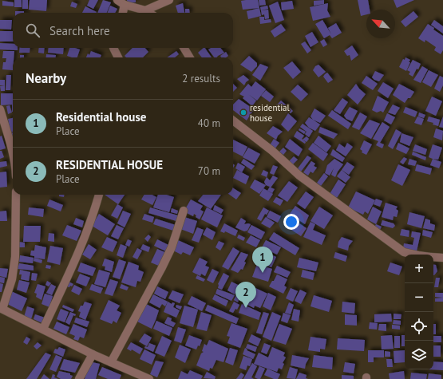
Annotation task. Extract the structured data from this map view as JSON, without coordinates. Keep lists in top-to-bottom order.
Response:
{
  "places": ["residential house"],
  "north": "top left",
  "page": {
    "search": "Search here",
    "heading": ["Nearby", "2 results"],
    "list": [
      {
        "mark": "1",
        "name": "Residential house",
        "note": "Place",
        "value": "40 m"
      },
      {
        "mark": "2",
        "name": "RESIDENTIAL HOSUE",
        "note": "Place",
        "value": "70 m"
      }
    ],
    "pins": ["1", "2"],
    "map_buttons": ["+", "−"]
  }
}
